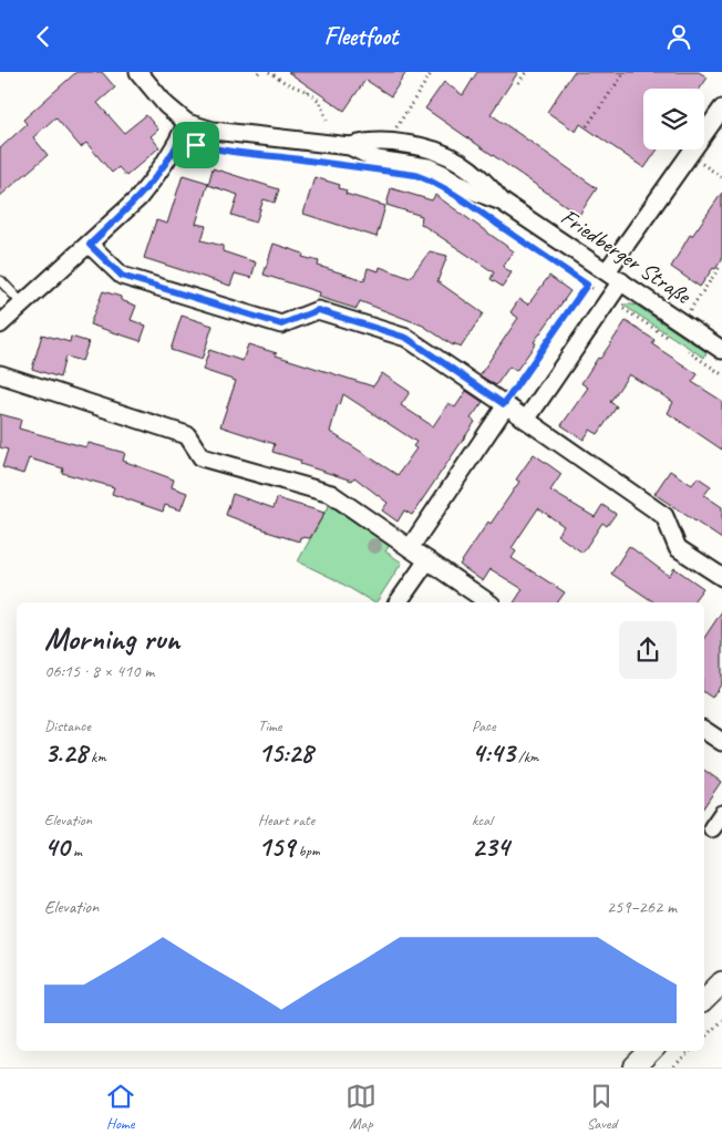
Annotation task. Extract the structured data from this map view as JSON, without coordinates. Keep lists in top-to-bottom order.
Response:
{
  "streets": {
    "street": ["Friedberger Straße"]
  },
  "page": {
    "header": "Fleetfoot",
    "heading": ["Morning run", "06:15 · 8 × 410 m"],
    "stats": [
      ["Distance", "3.28 km"],
      ["Time", "15:28"],
      ["Pace", "4:43 /km"],
      ["Elevation", "40 m"],
      ["Heart rate", "159 bpm"],
      ["kcal", "234"]
    ],
    "chart": ["Elevation", "259–262 m"],
    "tabs": ["Home", "Map", "Saved"]
  }
}
